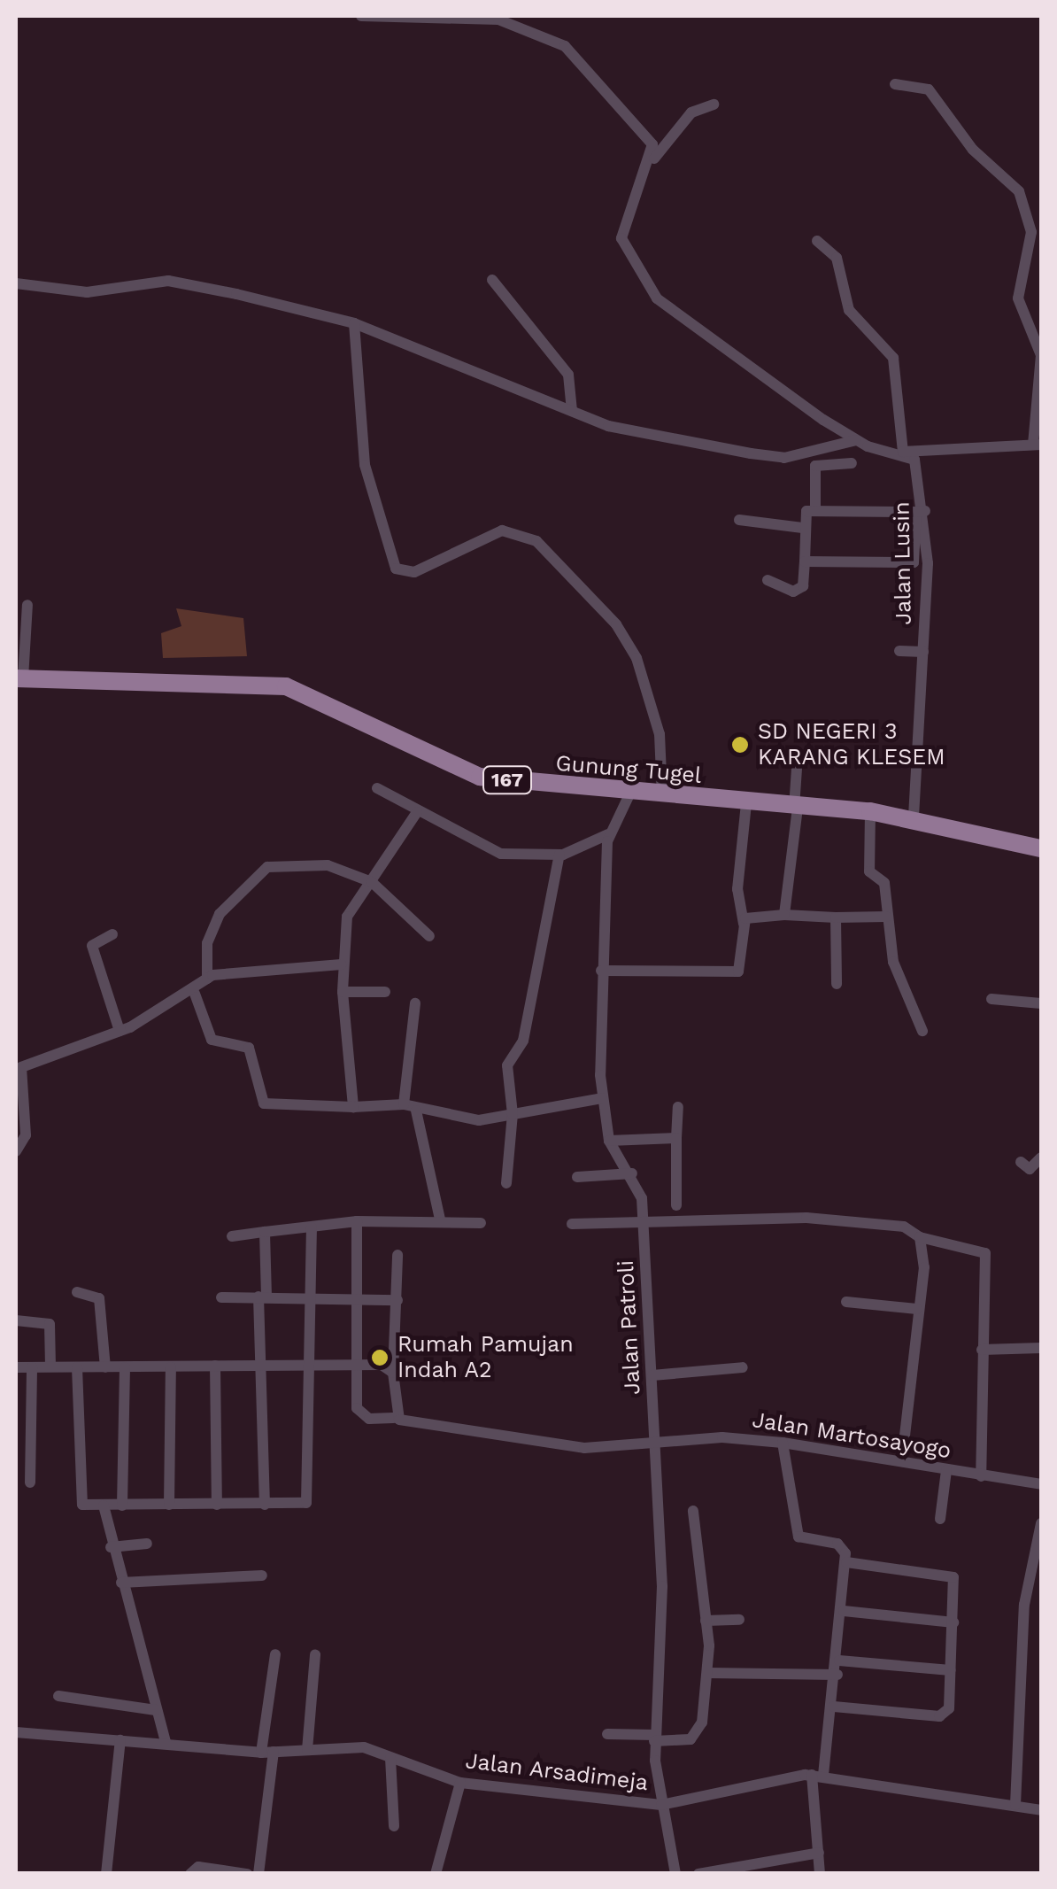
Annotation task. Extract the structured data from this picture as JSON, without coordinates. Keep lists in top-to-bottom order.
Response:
{
  "streets": {
    "main road": ["Gunung Tugel", "167"],
    "street": [
      "Jalan Lusin",
      "Jalan Patroli",
      "Jalan Martosayogo",
      "Jalan Arsadimeja"
    ]
  },
  "crossings": [
    ["Jalan Lusin", "Gunung Tugel"],
    ["Gunung Tugel", "Jalan Patroli"],
    ["Jalan Patroli", "Jalan Martosayogo"],
    ["Jalan Patroli", "Jalan Arsadimeja"]
  ],
  "places": ["SD NEGERI 3 KARANG KLESEM", "Rumah Pamujan Indah A2"]
}
